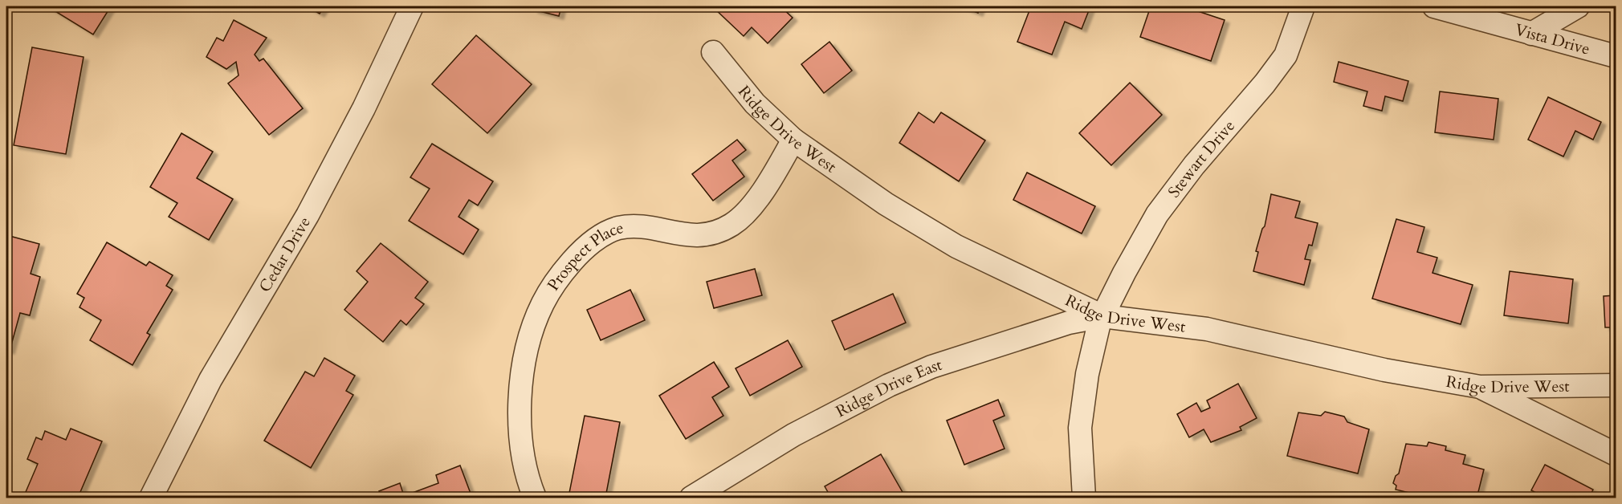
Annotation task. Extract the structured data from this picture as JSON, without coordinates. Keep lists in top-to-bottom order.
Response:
{
  "streets": {
    "street": [
      "Vista Drive",
      "Ridge Drive West",
      "Stewart Drive",
      "Cedar Drive",
      "Prospect Place",
      "Ridge Drive East"
    ]
  },
  "crossings": [
    ["Ridge Drive West", "Stewart Drive"],
    ["Ridge Drive West", "Prospect Place"],
    ["Ridge Drive West", "Ridge Drive East"],
    ["Stewart Drive", "Ridge Drive East"]
  ]
}
